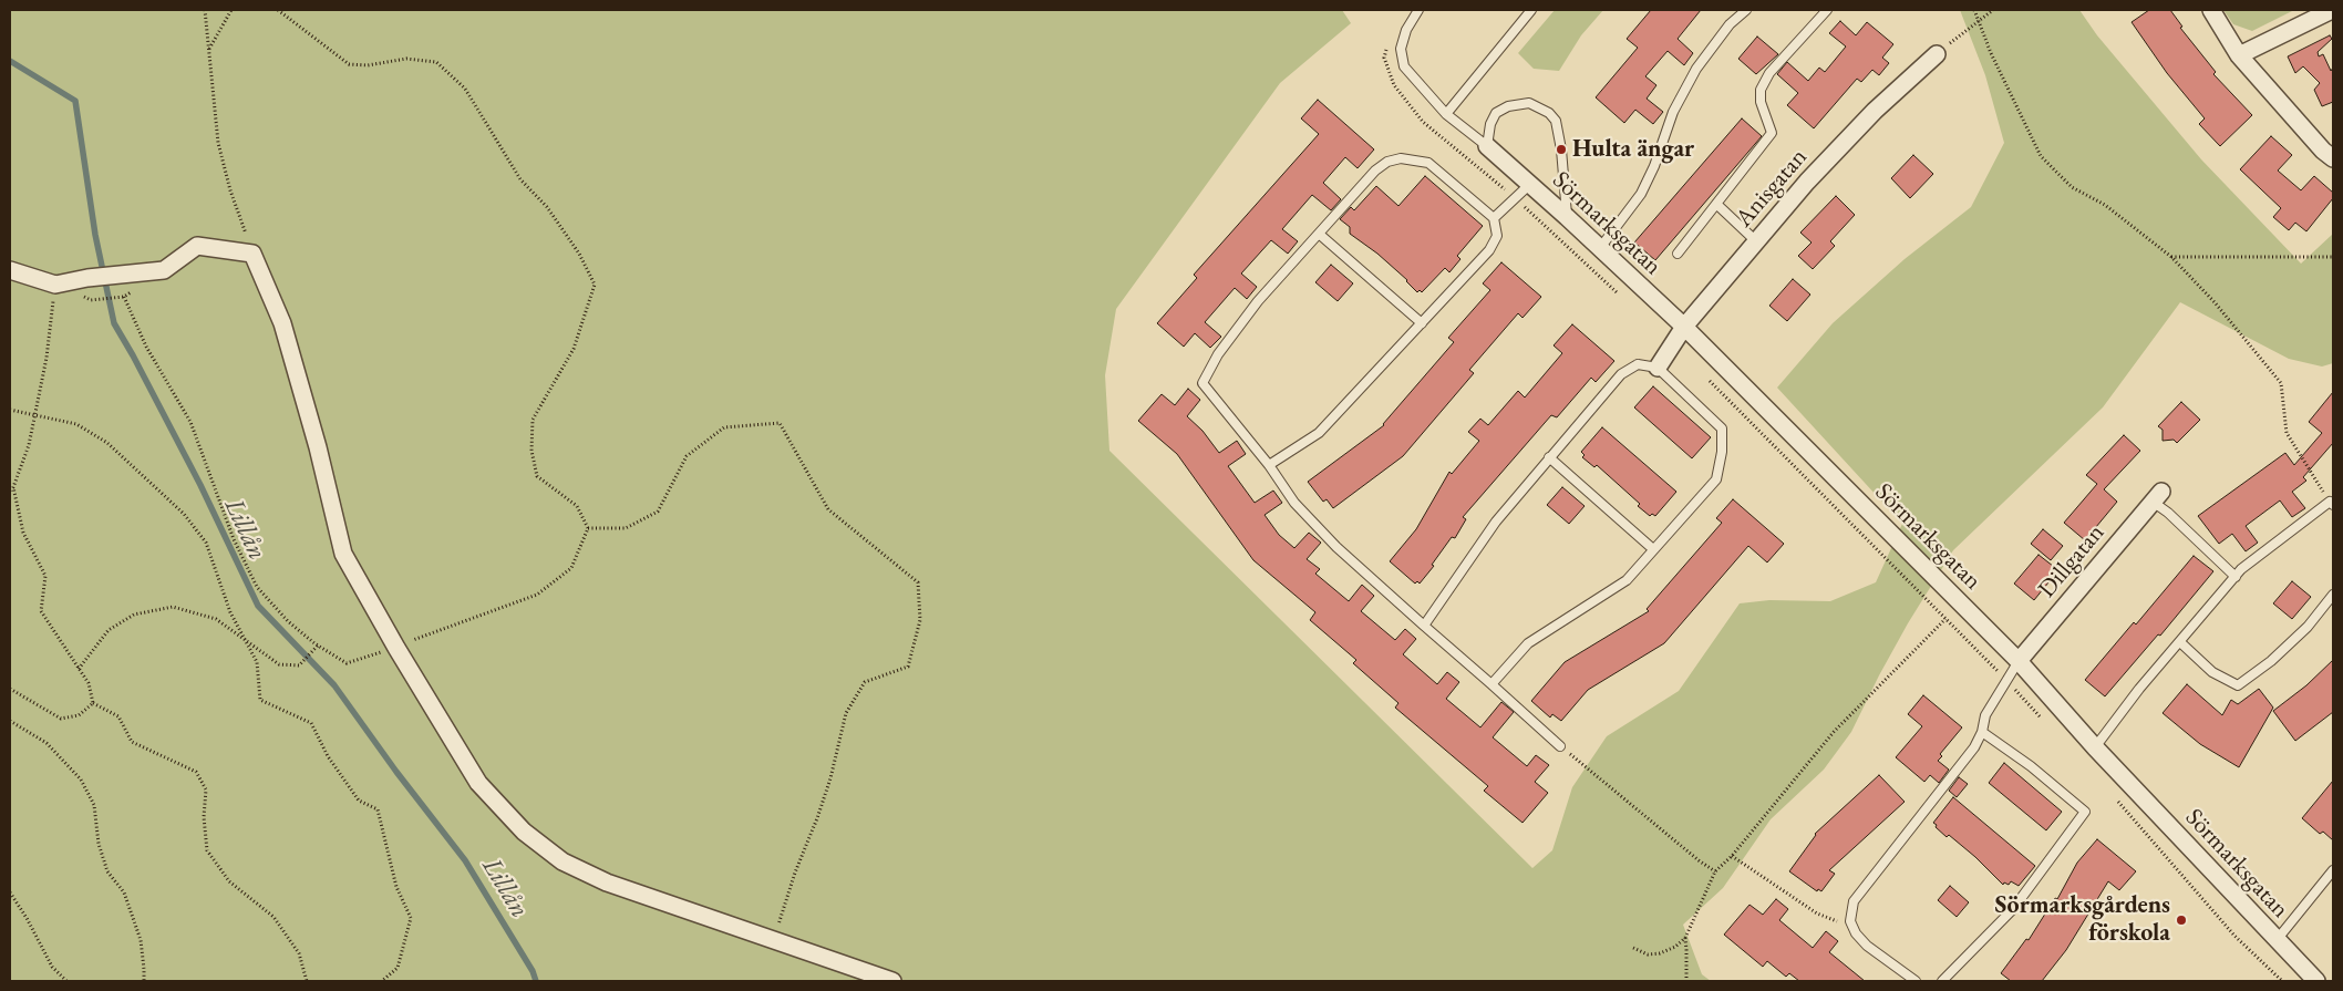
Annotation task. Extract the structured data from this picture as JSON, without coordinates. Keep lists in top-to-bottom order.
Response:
{
  "streets": {
    "street": ["Anisgatan", "Sörmarksgatan", "Dillgatan"]
  },
  "crossings": [
    ["Anisgatan", "Sörmarksgatan"],
    ["Sörmarksgatan", "Dillgatan"]
  ],
  "water": ["Lillån"],
  "places": ["Hulta ängar", "Sörmarksgårdens förskola"]
}
